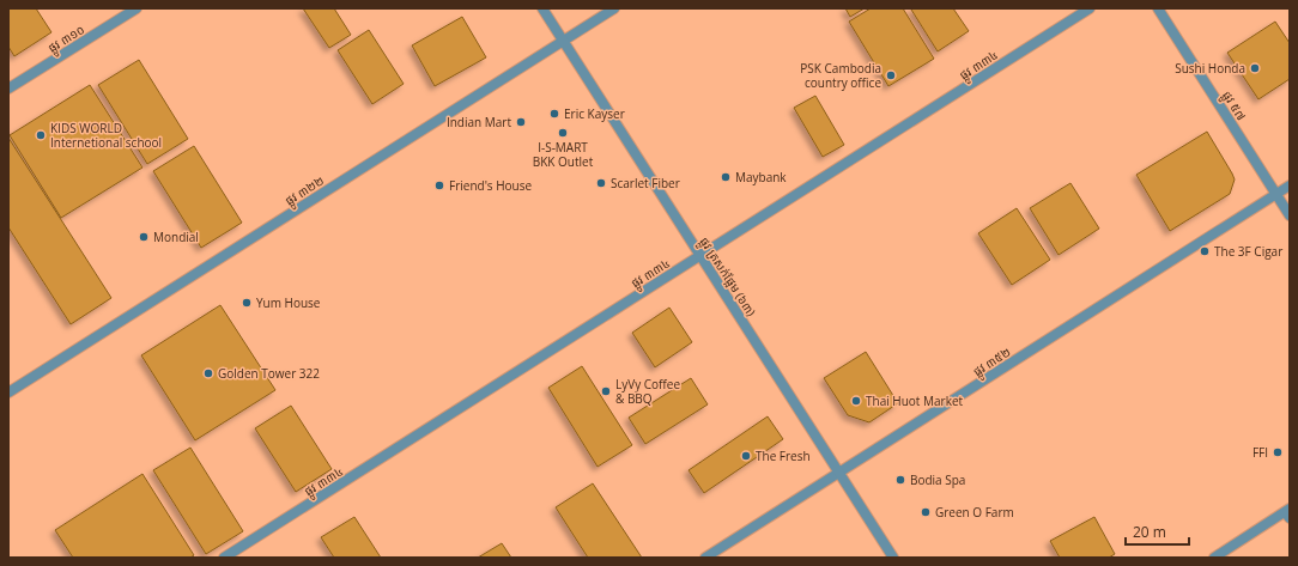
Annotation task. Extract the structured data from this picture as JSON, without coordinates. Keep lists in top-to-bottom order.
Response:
{
  "streets": {
    "street": [
      "ផ្លូវ ៣១០",
      "ផ្លូវ ៣៣៤",
      "ផ្លូវ ៥៧",
      "ផ្លូវ ៣២២",
      "ផ្លូវ ត្រសក់ផ្អែម (៦៣)",
      "ផ្លូវ ៣៥២"
    ]
  },
  "crossings": [
    ["ផ្លូវ ៣៣៤", "ផ្លូវ ត្រសក់ផ្អែម (៦៣)"],
    ["ផ្លូវ ៥៧", "ផ្លូវ ៣៥២"],
    ["ផ្លូវ ៣២២", "ផ្លូវ ត្រសក់ផ្អែម (៦៣)"],
    ["ផ្លូវ ត្រសក់ផ្អែម (៦៣)", "ផ្លូវ ៣៥២"]
  ],
  "places": [
    "Sushi Honda",
    "PSK Cambodia country office",
    "Eric Kayser",
    "Indian Mart",
    "I-S-MART BKK Outlet",
    "KIDS WORLD Internetional school",
    "Maybank",
    "Scarlet Fiber",
    "Friend's House",
    "Mondial",
    "The 3F Cigar",
    "Yum House",
    "Golden Tower 322",
    "LyVy Coffee & BBQ",
    "Thai Huot Market",
    "FFI",
    "The Fresh",
    "Bodia Spa",
    "Green O Farm"
  ],
  "scale_bar": "20 m"
}
